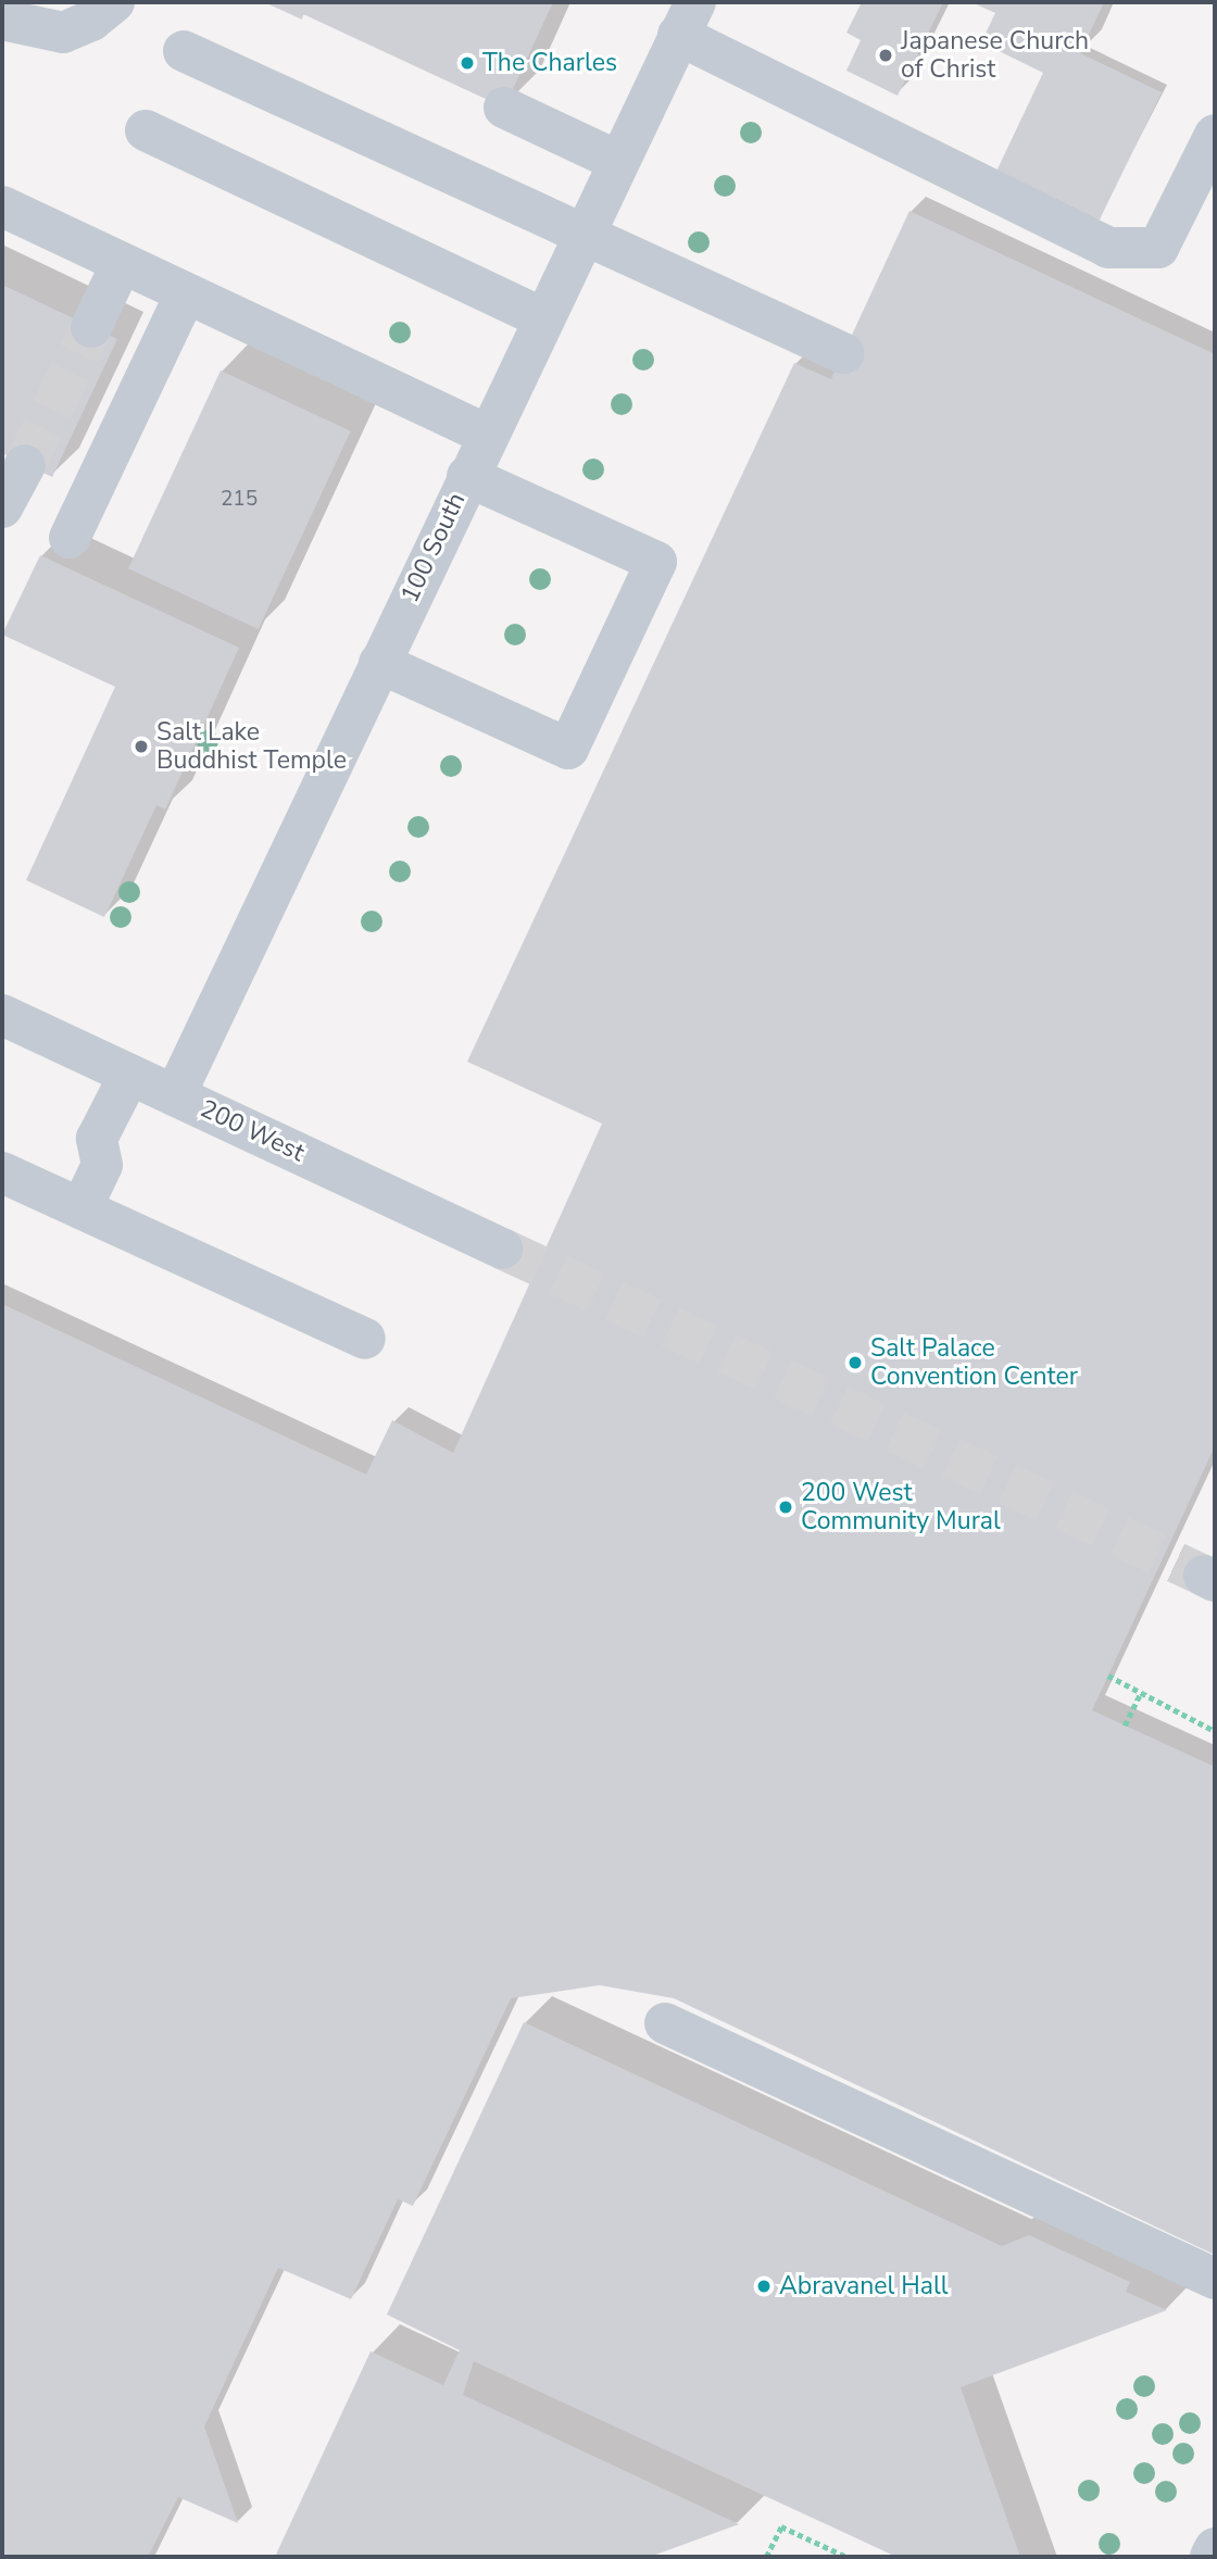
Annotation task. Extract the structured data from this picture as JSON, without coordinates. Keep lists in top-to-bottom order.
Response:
{
  "streets": {
    "street": ["100 South", "200 West"]
  },
  "crossings": [
    ["100 South", "200 West"]
  ],
  "places": [
    "Japanese Church of Christ",
    "The Charles",
    "Salt Lake Buddhist Temple",
    "Salt Palace Convention Center",
    "200 West Community Mural",
    "Abravanel Hall"
  ],
  "house_numbers": ["215"]
}
